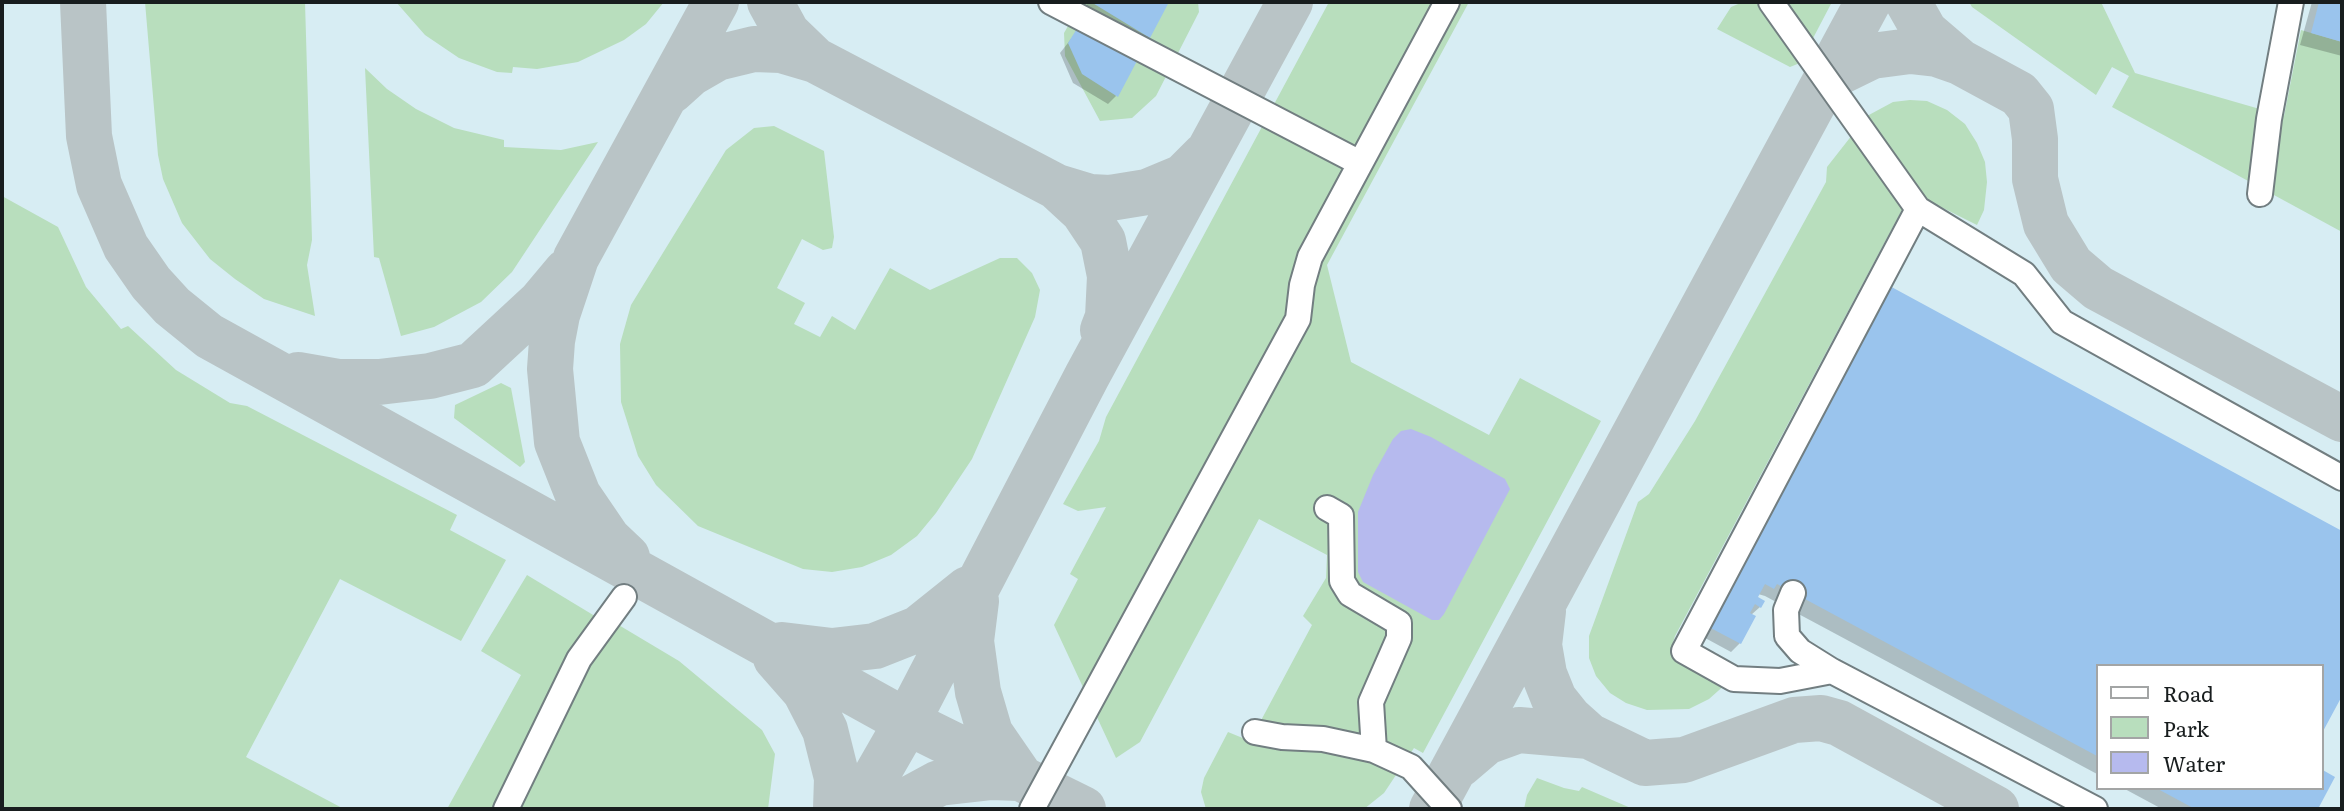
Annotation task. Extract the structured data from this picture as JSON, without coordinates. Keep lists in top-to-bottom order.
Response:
{
  "legend": ["Road", "Park", "Water"]
}
